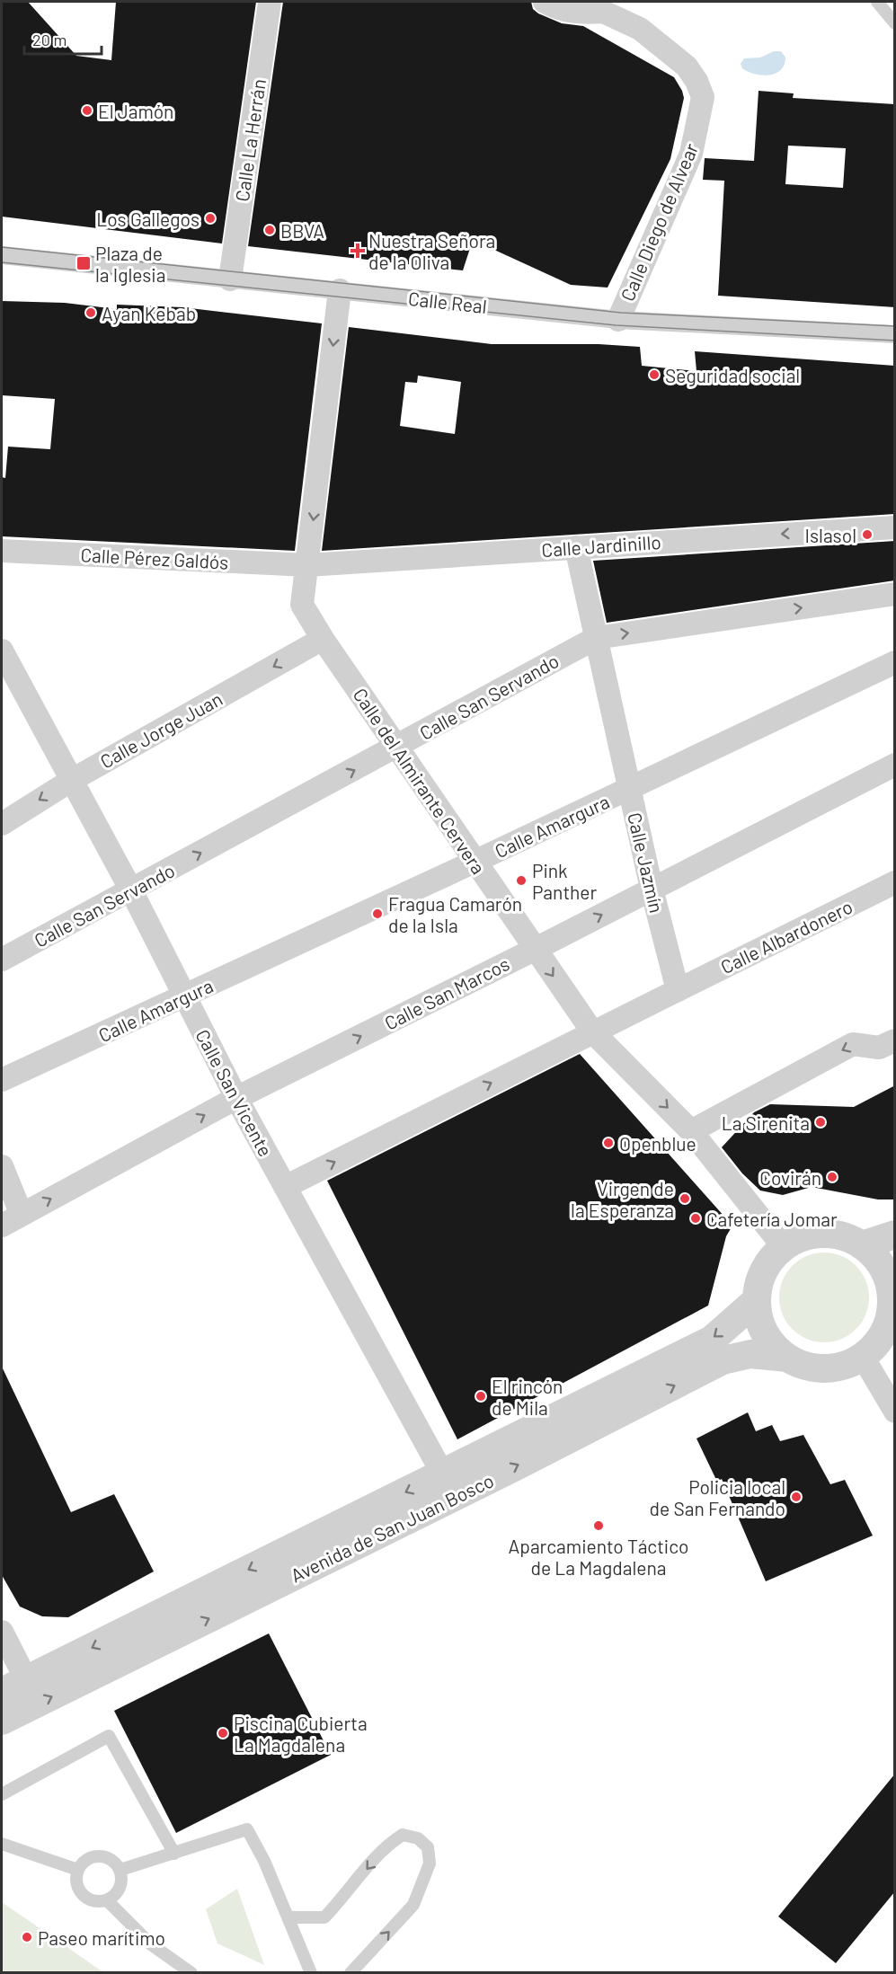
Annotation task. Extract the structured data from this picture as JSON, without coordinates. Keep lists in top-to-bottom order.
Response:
{
  "streets": {
    "street": [
      "Calle La Herrán",
      "Calle Diego de Alvear",
      "Calle Real",
      "Calle Jardinillo",
      "Calle Pérez Galdós",
      "Calle San Servando",
      "Calle Jorge Juan",
      "Calle del Almirante Cervera",
      "Calle Amargura",
      "Calle Jazmín",
      "Calle Albardonero",
      "Calle San Marcos",
      "Calle San Vicente",
      "Avenida de San Juan Bosco"
    ]
  },
  "crossings": [
    ["Calle La Herrán", "Calle Real"],
    ["Calle Diego de Alvear", "Calle Real"],
    ["Calle Real", "Calle del Almirante Cervera"],
    ["Calle Jardinillo", "Calle Pérez Galdós"],
    ["Calle Jardinillo", "Calle del Almirante Cervera"],
    ["Calle Jardinillo", "Calle Jazmín"],
    ["Calle Pérez Galdós", "Calle del Almirante Cervera"],
    ["Calle San Servando", "Calle del Almirante Cervera"],
    ["Calle San Servando", "Calle Jazmín"],
    ["Calle San Servando", "Calle San Vicente"],
    ["Calle Jorge Juan", "Calle del Almirante Cervera"],
    ["Calle Jorge Juan", "Calle San Vicente"],
    ["Calle del Almirante Cervera", "Calle Amargura"],
    ["Calle del Almirante Cervera", "Calle San Marcos"],
    ["Calle del Almirante Cervera", "Avenida de San Juan Bosco"],
    ["Calle Amargura", "Calle Jazmín"],
    ["Calle Amargura", "Calle San Vicente"],
    ["Calle Jazmín", "Calle Albardonero"],
    ["Calle Jazmín", "Calle San Marcos"],
    ["Calle San Marcos", "Calle San Vicente"],
    ["Calle San Vicente", "Avenida de San Juan Bosco"]
  ],
  "one_way": [
    "Calle Jardinillo",
    "Calle San Servando",
    "Calle Jorge Juan",
    "Calle del Almirante Cervera"
  ],
  "places": {
    "other": [
      "El Jamón",
      "Los Gallegos",
      "BBVA",
      "Ayan Kebab",
      "Seguridad social",
      "Islasol",
      "Pink Panther",
      "Fragua Camarón de la Isla",
      "La Sirenita",
      "Openblue",
      "Covirán",
      "Virgen de la Esperanza",
      "Cafetería Jomar",
      "El rincón de Mila",
      "Policia local de San Fernando",
      "Aparcamiento Táctico de La Magdalena",
      "Piscina Cubierta La Magdalena",
      "Paseo marítimo"
    ],
    "health": ["Nuestra Señora de la Oliva"],
    "transit": ["Plaza de la Iglesia"]
  },
  "scale_bar": "20 m"
}
